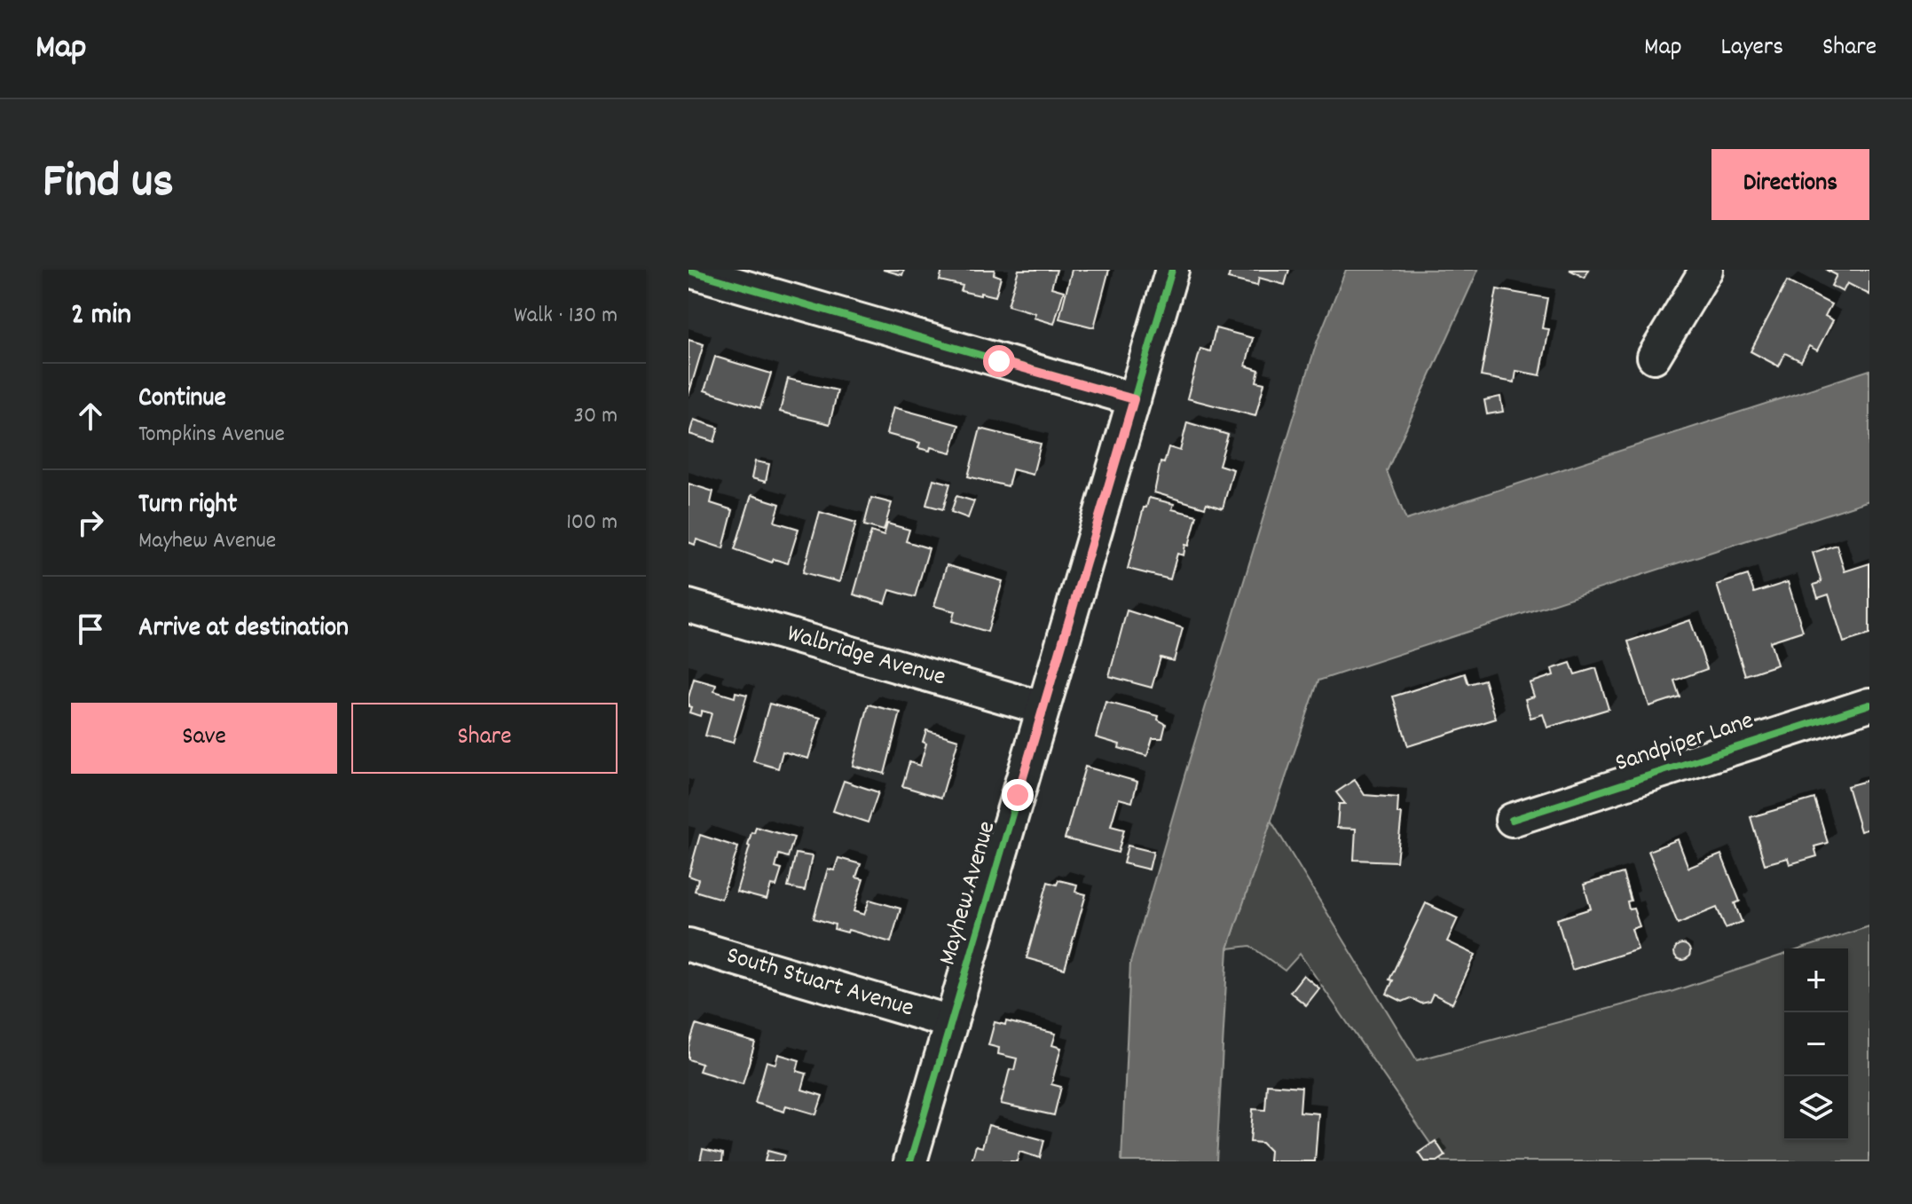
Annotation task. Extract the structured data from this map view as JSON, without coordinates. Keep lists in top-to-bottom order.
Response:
{
  "streets": {
    "street": [
      "Walbridge Avenue",
      "Sandpiper Lane",
      "Mayhew Avenue",
      "South Stuart Avenue"
    ]
  },
  "crossings": [
    ["Walbridge Avenue", "Mayhew Avenue"],
    ["Mayhew Avenue", "South Stuart Avenue"]
  ],
  "page": {
    "header": "Map",
    "nav": ["Map", "Layers", "Share"],
    "title": "Find us",
    "buttons": [
      "Directions",
      ["Save", "Share"]
    ],
    "heading": ["2 min", "Walk · 130 m"],
    "list": [
      ["Continue", "Tompkins Avenue", "30 m"],
      ["Turn right", "Mayhew Avenue", "100 m"],
      "Arrive at destination"
    ],
    "map_buttons": ["+", "−"]
  }
}
